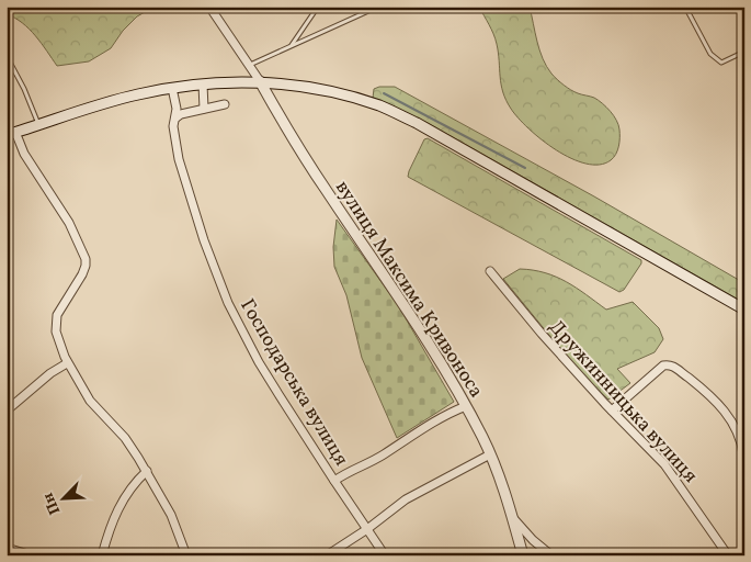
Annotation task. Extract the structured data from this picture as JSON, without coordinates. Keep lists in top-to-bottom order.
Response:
{
  "streets": {
    "main road": ["вулиця Максима Кривоноса"],
    "street": ["Господарська вулиця", "Дружинницька вулиця"]
  },
  "north": "bottom left"
}
